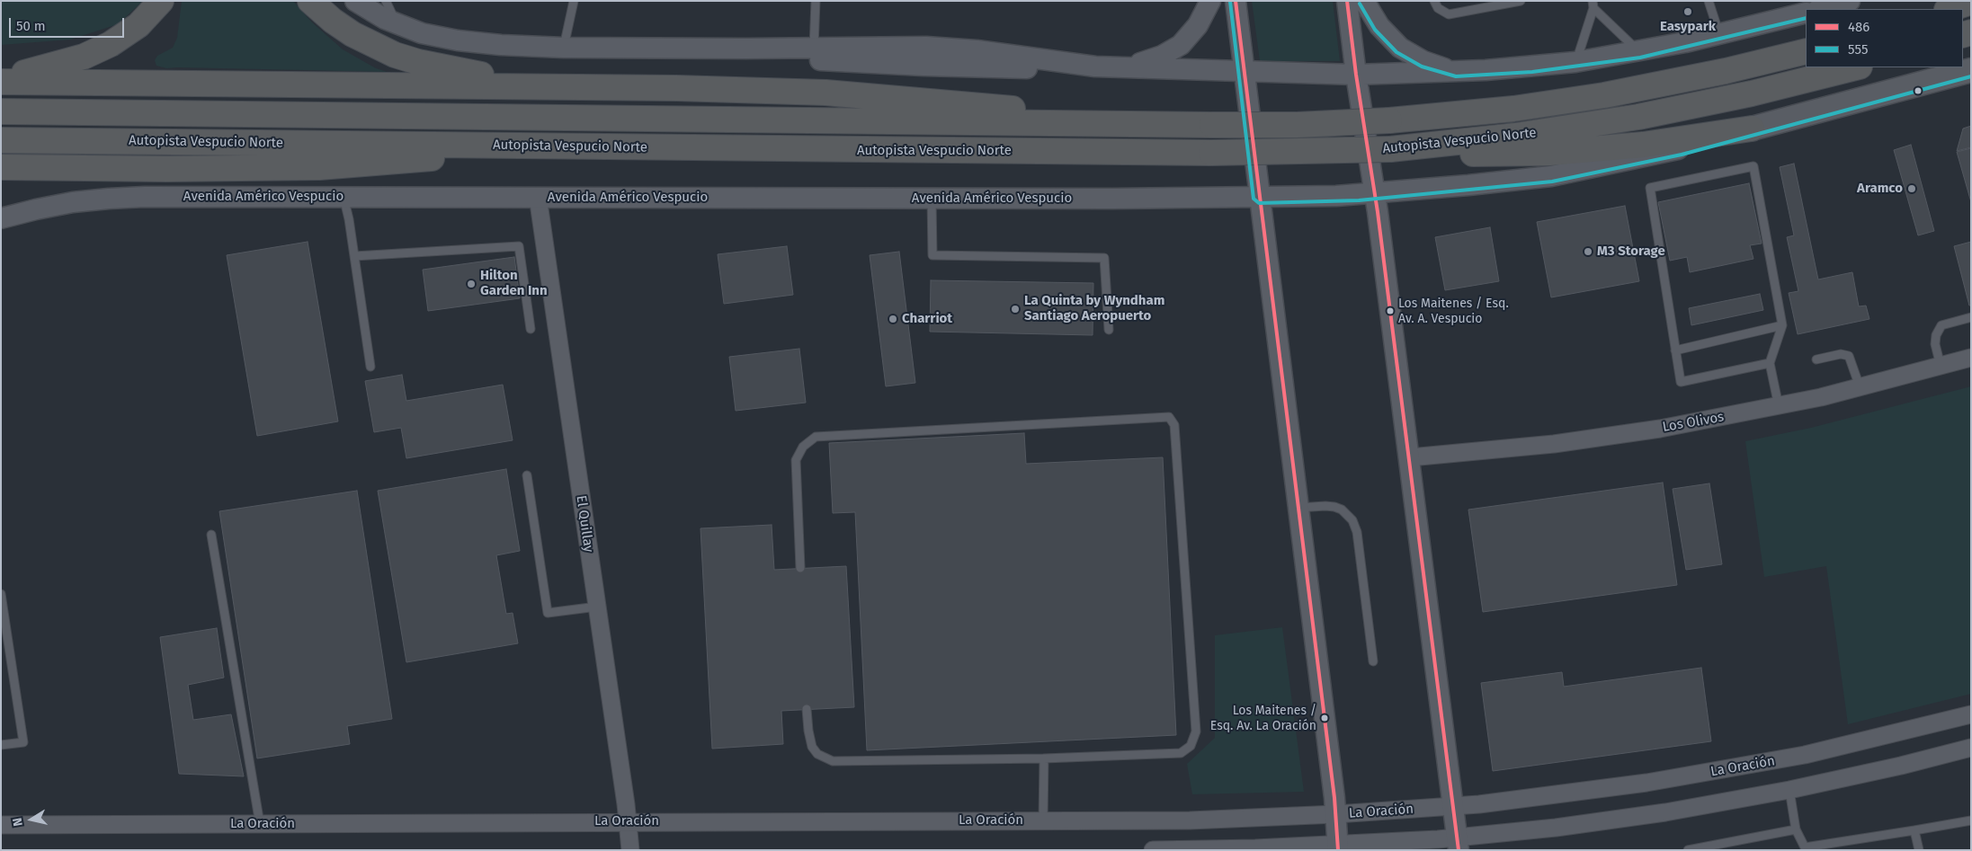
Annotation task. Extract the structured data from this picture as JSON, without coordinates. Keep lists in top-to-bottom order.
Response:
{
  "streets": {
    "highway": ["Autopista Vespucio Norte"],
    "main road": ["Avenida Américo Vespucio"],
    "street": ["Los Olivos", "El Quillay", "La Oración"]
  },
  "crossings": [
    ["Avenida Américo Vespucio", "El Quillay"],
    ["El Quillay", "La Oración"]
  ],
  "places": [
    "Easypark",
    "Aramco",
    "M3 Storage",
    "Hilton Garden Inn",
    "La Quinta by Wyndham Santiago Aeropuerto",
    "Los Maitenes / Esq. Av. A. Vespucio",
    "Charriot",
    "Los Maitenes / Esq. Av. La Oración"
  ],
  "lines": ["transit line 486", "transit line 555"],
  "legend": ["486", "555"],
  "scale_bar": "50 m",
  "north": "left"
}
